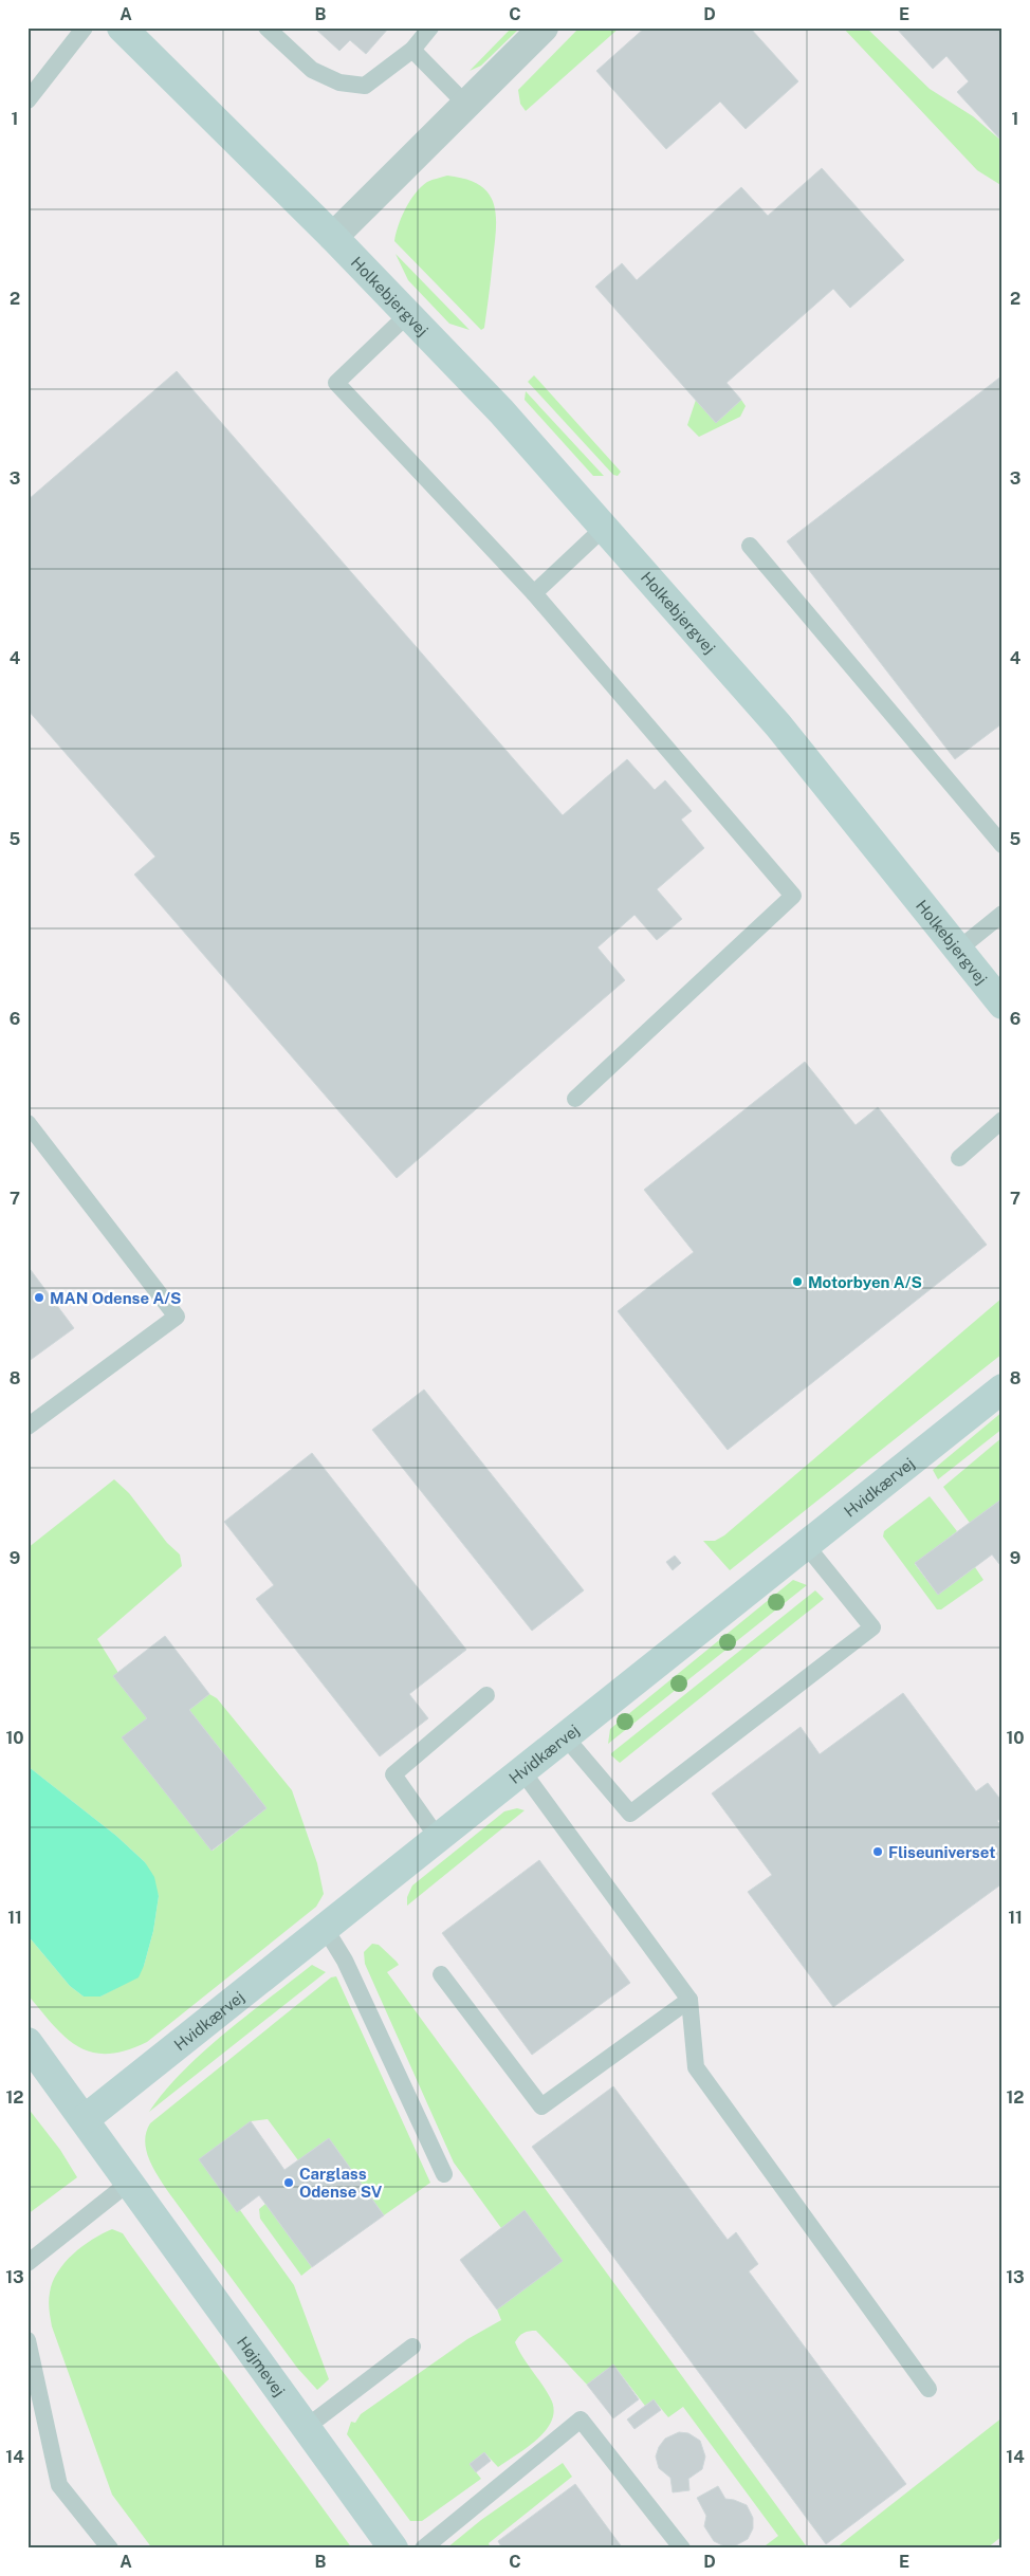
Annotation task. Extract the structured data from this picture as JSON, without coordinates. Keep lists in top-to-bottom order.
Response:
{
  "streets": {
    "street": ["Holkebjergvej", "Hvidkærvej", "Højmevej"]
  },
  "crossings": [
    ["Hvidkærvej", "Højmevej"]
  ],
  "places": [
    "Motorbyen A/S",
    "MAN Odense A/S",
    "Fliseuniverset",
    "Carglass Odense SV"
  ],
  "grid": {
    "columns": [
      "A",
      "B",
      "C",
      "D",
      "E"
    ],
    "rows": [
      "1",
      "2",
      "3",
      "4",
      "5",
      "6",
      "7",
      "8",
      "9",
      "10",
      "11",
      "12",
      "13",
      "14"
    ]
  }
}
